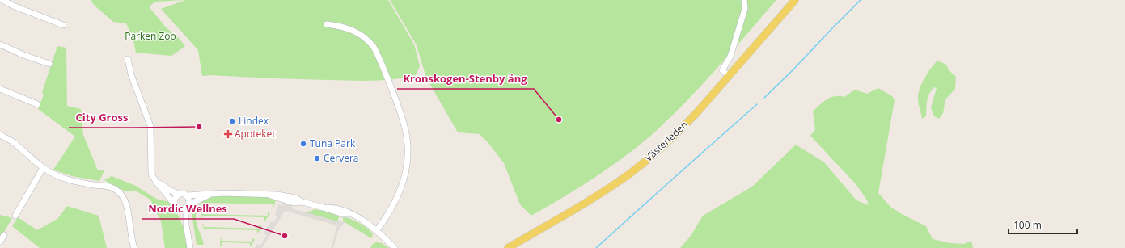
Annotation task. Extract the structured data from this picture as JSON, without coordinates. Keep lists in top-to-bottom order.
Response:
{
  "streets": {
    "main road": ["Västerleden"]
  },
  "parks": ["Parken Zoo"],
  "places": {
    "other": [
      "Kronskogen-Stenby äng",
      "Lindex",
      "City Gross",
      "Tuna Park",
      "Cervera",
      "Nordic Wellnes"
    ],
    "health": ["Apoteket"]
  },
  "scale_bar": "100 m"
}
